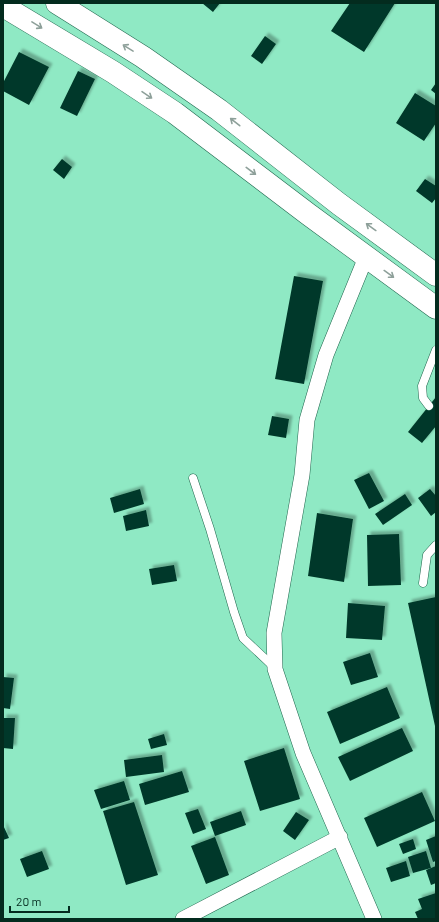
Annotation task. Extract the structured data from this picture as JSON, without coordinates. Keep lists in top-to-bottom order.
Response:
{
  "scale_bar": "20 m"
}
